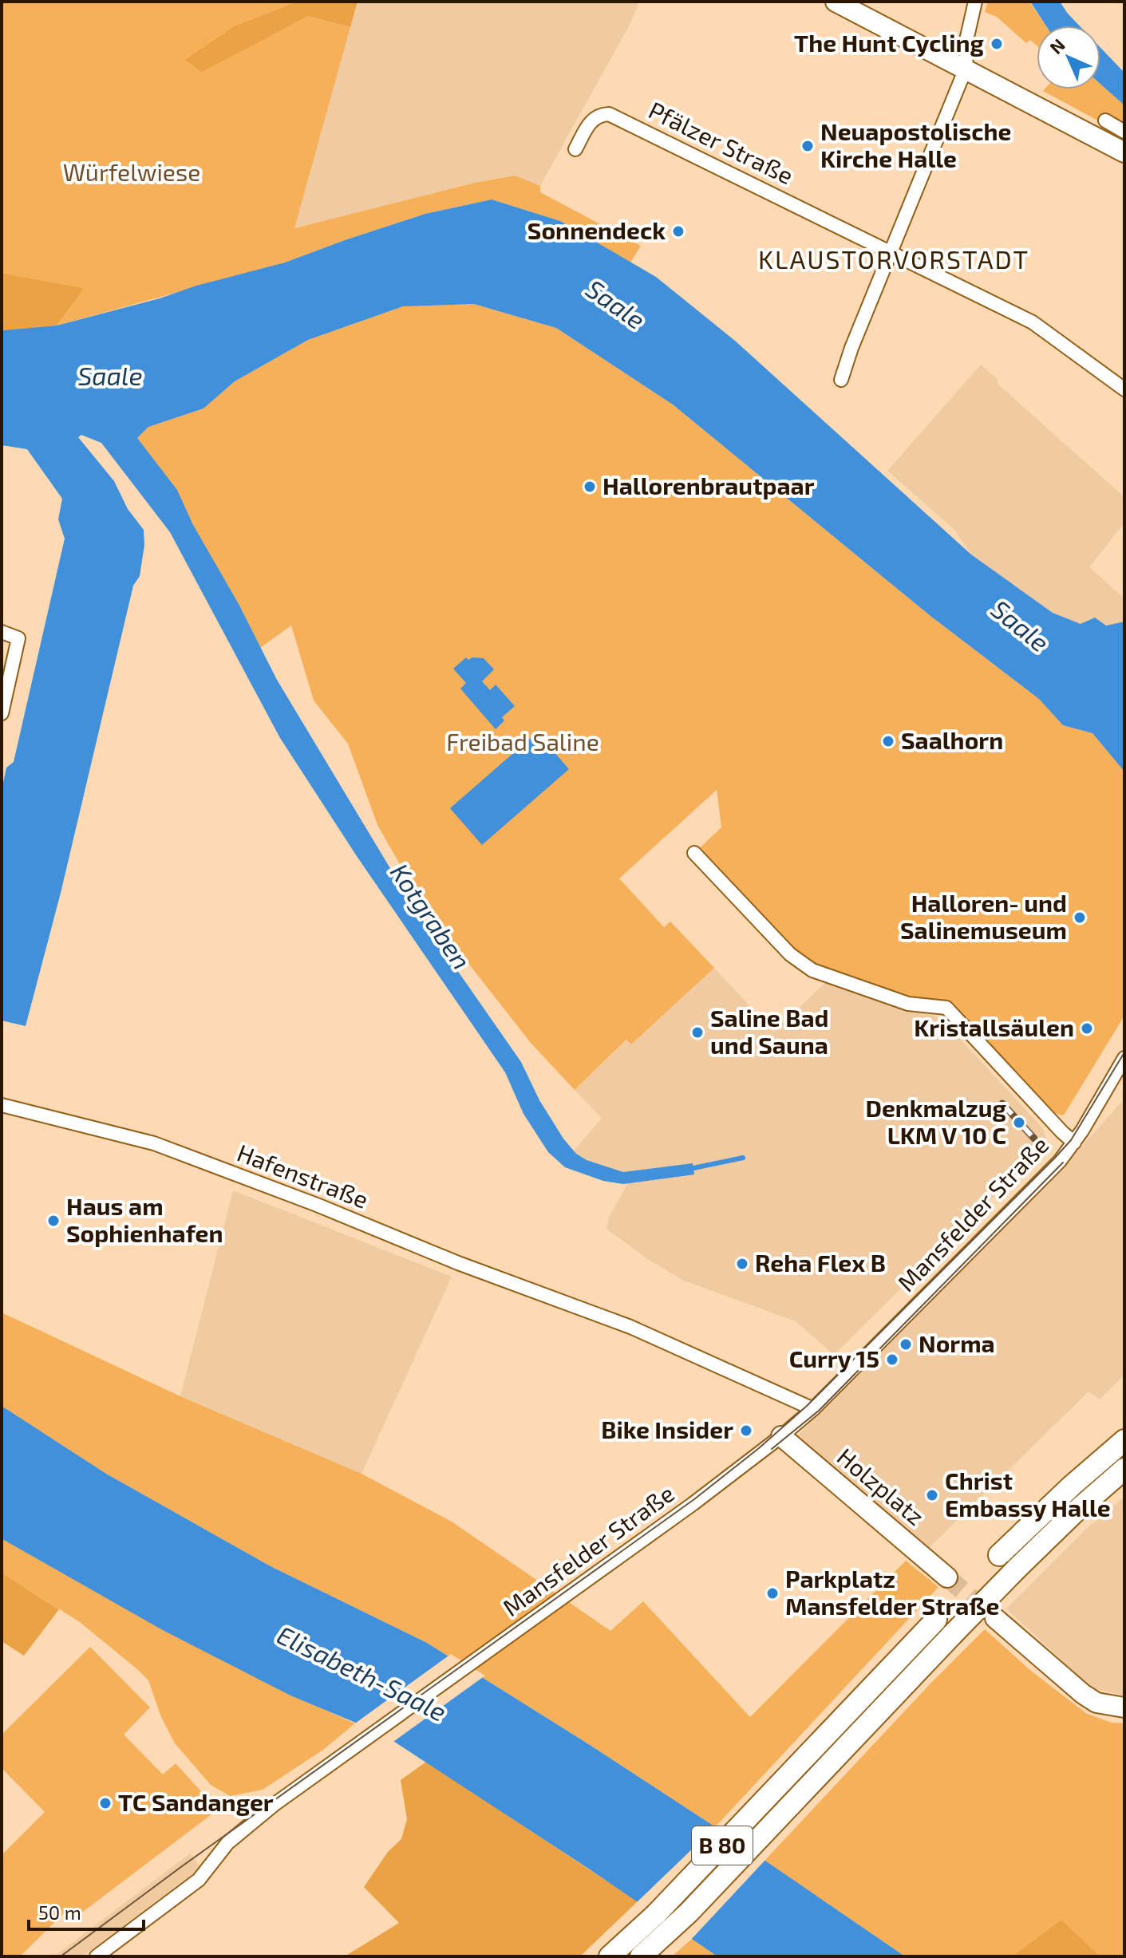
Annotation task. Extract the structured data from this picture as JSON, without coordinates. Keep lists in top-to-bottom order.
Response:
{
  "streets": {
    "main road": ["B 80"],
    "street": [
      "Pfälzer Straße",
      "Hafenstraße",
      "Mansfelder Straße",
      "Holzplatz"
    ]
  },
  "crossings": [
    ["Hafenstraße", "Mansfelder Straße"],
    ["Mansfelder Straße", "Holzplatz"]
  ],
  "districts": ["KLAUSTORVORSTADT"],
  "water": ["Saale", "Kotgraben", "Elisabeth-Saale"],
  "parks": ["Würfelwiese", "Freibad Saline"],
  "places": [
    "The Hunt Cycling",
    "Neuapostolische Kirche Halle",
    "Sonnendeck",
    "Hallorenbrautpaar",
    "Saalhorn",
    "Halloren- und Salinemuseum",
    "Kristallsäulen",
    "Saline Bad und Sauna",
    "Denkmalzug LKM V 10 C",
    "Haus am Sophienhafen",
    "Reha Flex B",
    "Norma",
    "Curry 15",
    "Bike Insider",
    "Christ Embassy Halle",
    "Parkplatz Mansfelder Straße",
    "TC Sandanger"
  ],
  "scale_bar": "50 m",
  "north": "top left"
}
